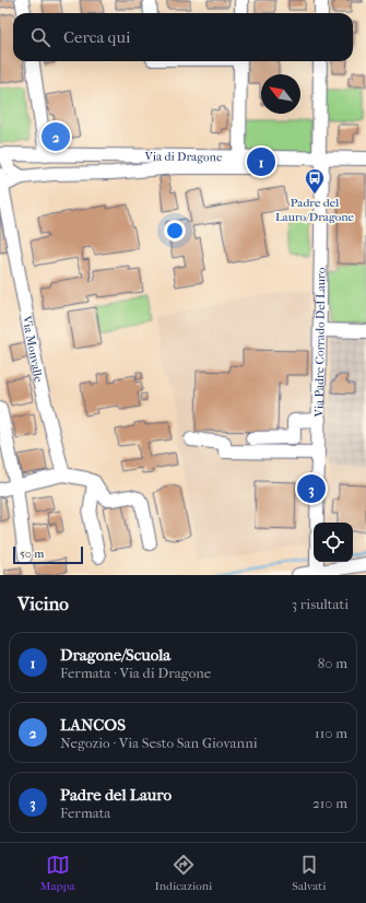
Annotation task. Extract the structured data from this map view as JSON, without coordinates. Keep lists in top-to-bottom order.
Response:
{
  "streets": {
    "street": ["Via di Dragone", "Via Padre Corrado Del Lauro", "Via Monvalle"]
  },
  "crossings": [
    ["Via di Dragone", "Via Padre Corrado Del Lauro"]
  ],
  "places": {
    "bus stop": ["Padre del Lauro/Dragone"]
  },
  "scale_bar": "50 m",
  "north": "top left",
  "page": {
    "search": "Cerca qui",
    "pins": ["2", "1", "3"],
    "scale": "50 m",
    "heading": ["Vicino", "3 risultati"],
    "list": [
      {
        "mark": "1",
        "name": "Dragone/Scuola",
        "note": "Fermata · Via di Dragone",
        "value": "80 m"
      },
      {
        "mark": "2",
        "name": "LANCOS",
        "note": "Negozio · Via Sesto San Giovanni",
        "value": "110 m"
      },
      {
        "mark": "3",
        "name": "Padre del Lauro",
        "note": "Fermata",
        "value": "210 m"
      }
    ],
    "nav": ["Mappa", "Indicazioni", "Salvati"]
  }
}
